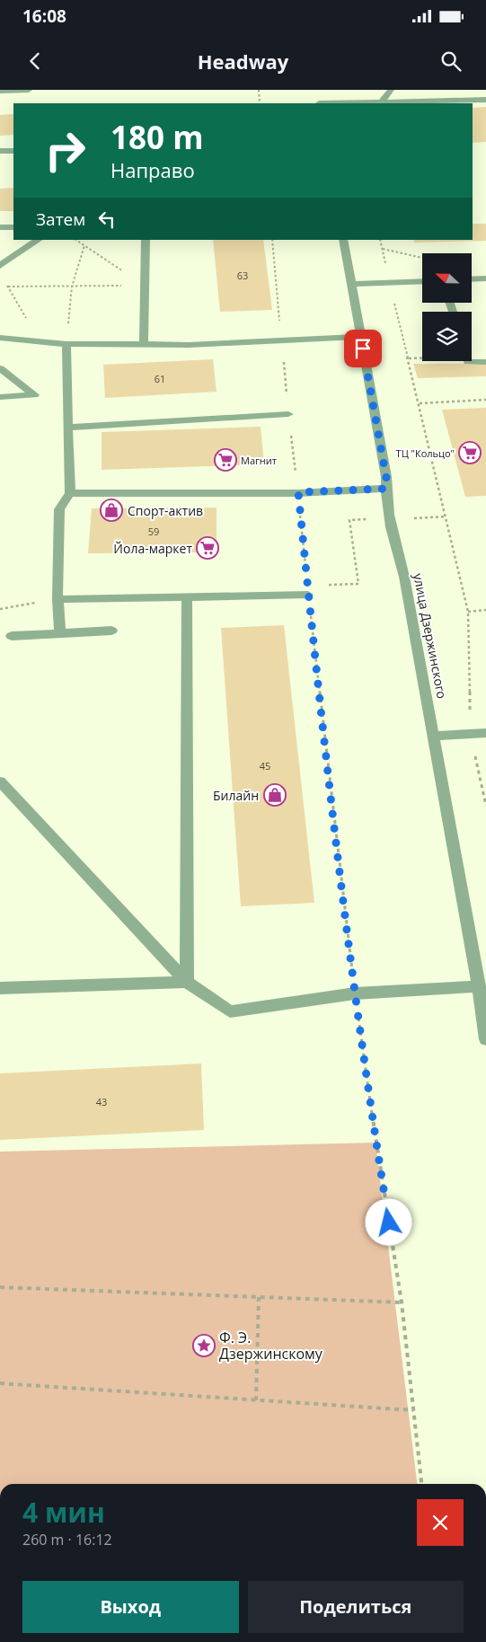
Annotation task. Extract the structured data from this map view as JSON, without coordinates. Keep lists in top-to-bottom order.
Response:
{
  "streets": {
    "street": ["улица Дзержинского"]
  },
  "places": {
    "supermarket": ["ТЦ \"Кольцо\"", "Магнит", "Йола-маркет"],
    "shop": ["Спорт-актив", "Билайн"],
    "place": ["Ф. Э. Дзержинскому"]
  },
  "house_numbers": [
    "63",
    "61",
    "59",
    "45",
    "43"
  ],
  "north": "left",
  "page": {
    "status": "16:08",
    "header": "Headway",
    "turn": ["180 m", "Направо"],
    "then": "Затем",
    "heading": ["4 мин", "260 m · 16:12"],
    "buttons": ["Выход", "Поделиться"]
  }
}
